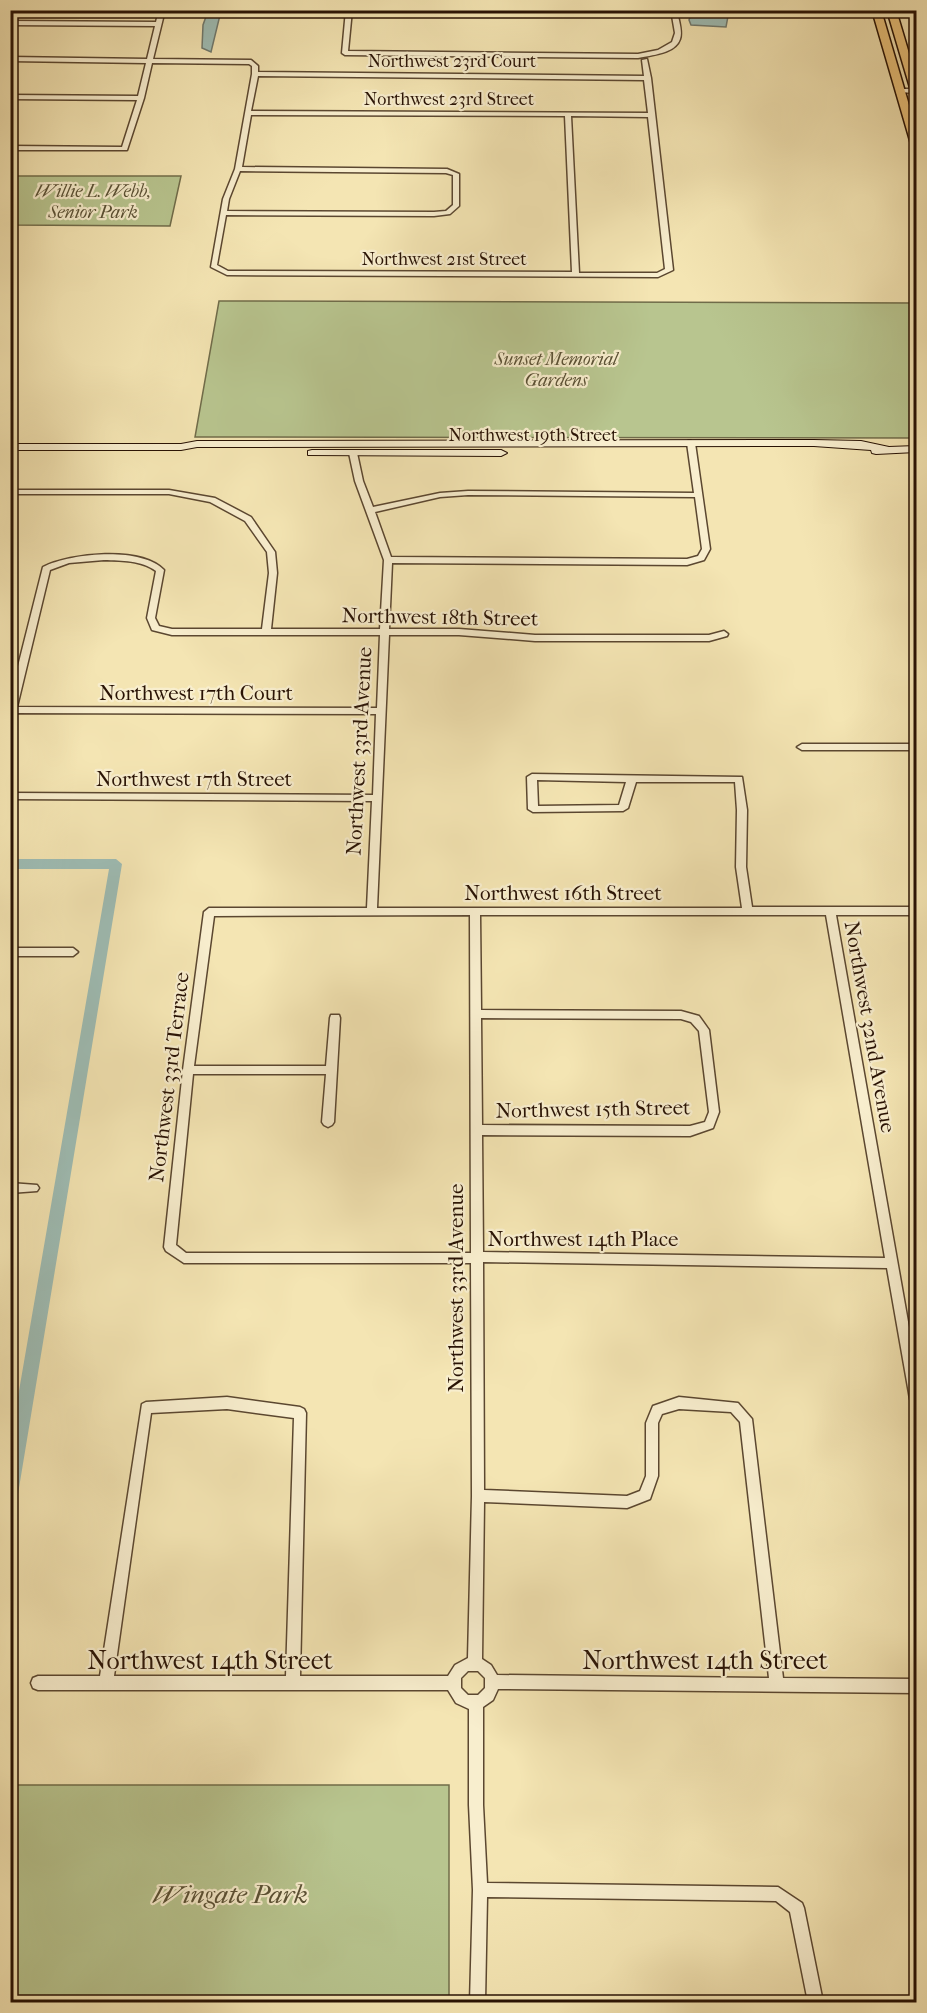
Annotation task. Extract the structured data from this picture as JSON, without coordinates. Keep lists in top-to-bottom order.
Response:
{
  "streets": {
    "street": [
      "Northwest 23rd Court",
      "Northwest 23rd Street",
      "Northwest 21st Street",
      "Northwest 19th Street",
      "Northwest 18th Street",
      "Northwest 17th Court",
      "Northwest 33rd Avenue",
      "Northwest 17th Street",
      "Northwest 16th Street",
      "Northwest 32nd Avenue",
      "Northwest 33rd Terrace",
      "Northwest 15th Street",
      "Northwest 14th Place",
      "Northwest 14th Street"
    ]
  },
  "crossings": [
    ["Northwest 23rd Street", "Northwest 21st Street"],
    ["Northwest 19th Street", "Northwest 33rd Avenue"],
    ["Northwest 18th Street", "Northwest 17th Court"],
    ["Northwest 18th Street", "Northwest 33rd Avenue"],
    ["Northwest 17th Court", "Northwest 33rd Avenue"],
    ["Northwest 33rd Avenue", "Northwest 17th Street"],
    ["Northwest 33rd Avenue", "Northwest 16th Street"],
    ["Northwest 33rd Avenue", "Northwest 15th Street"],
    ["Northwest 33rd Avenue", "Northwest 14th Place"],
    ["Northwest 33rd Avenue", "Northwest 14th Street"],
    ["Northwest 16th Street", "Northwest 32nd Avenue"],
    ["Northwest 16th Street", "Northwest 33rd Terrace"],
    ["Northwest 32nd Avenue", "Northwest 14th Place"],
    ["Northwest 33rd Terrace", "Northwest 14th Place"]
  ],
  "parks": ["Willie L. Webb, Senior Park", "Sunset Memorial Gardens", "Wingate Park"]
}
